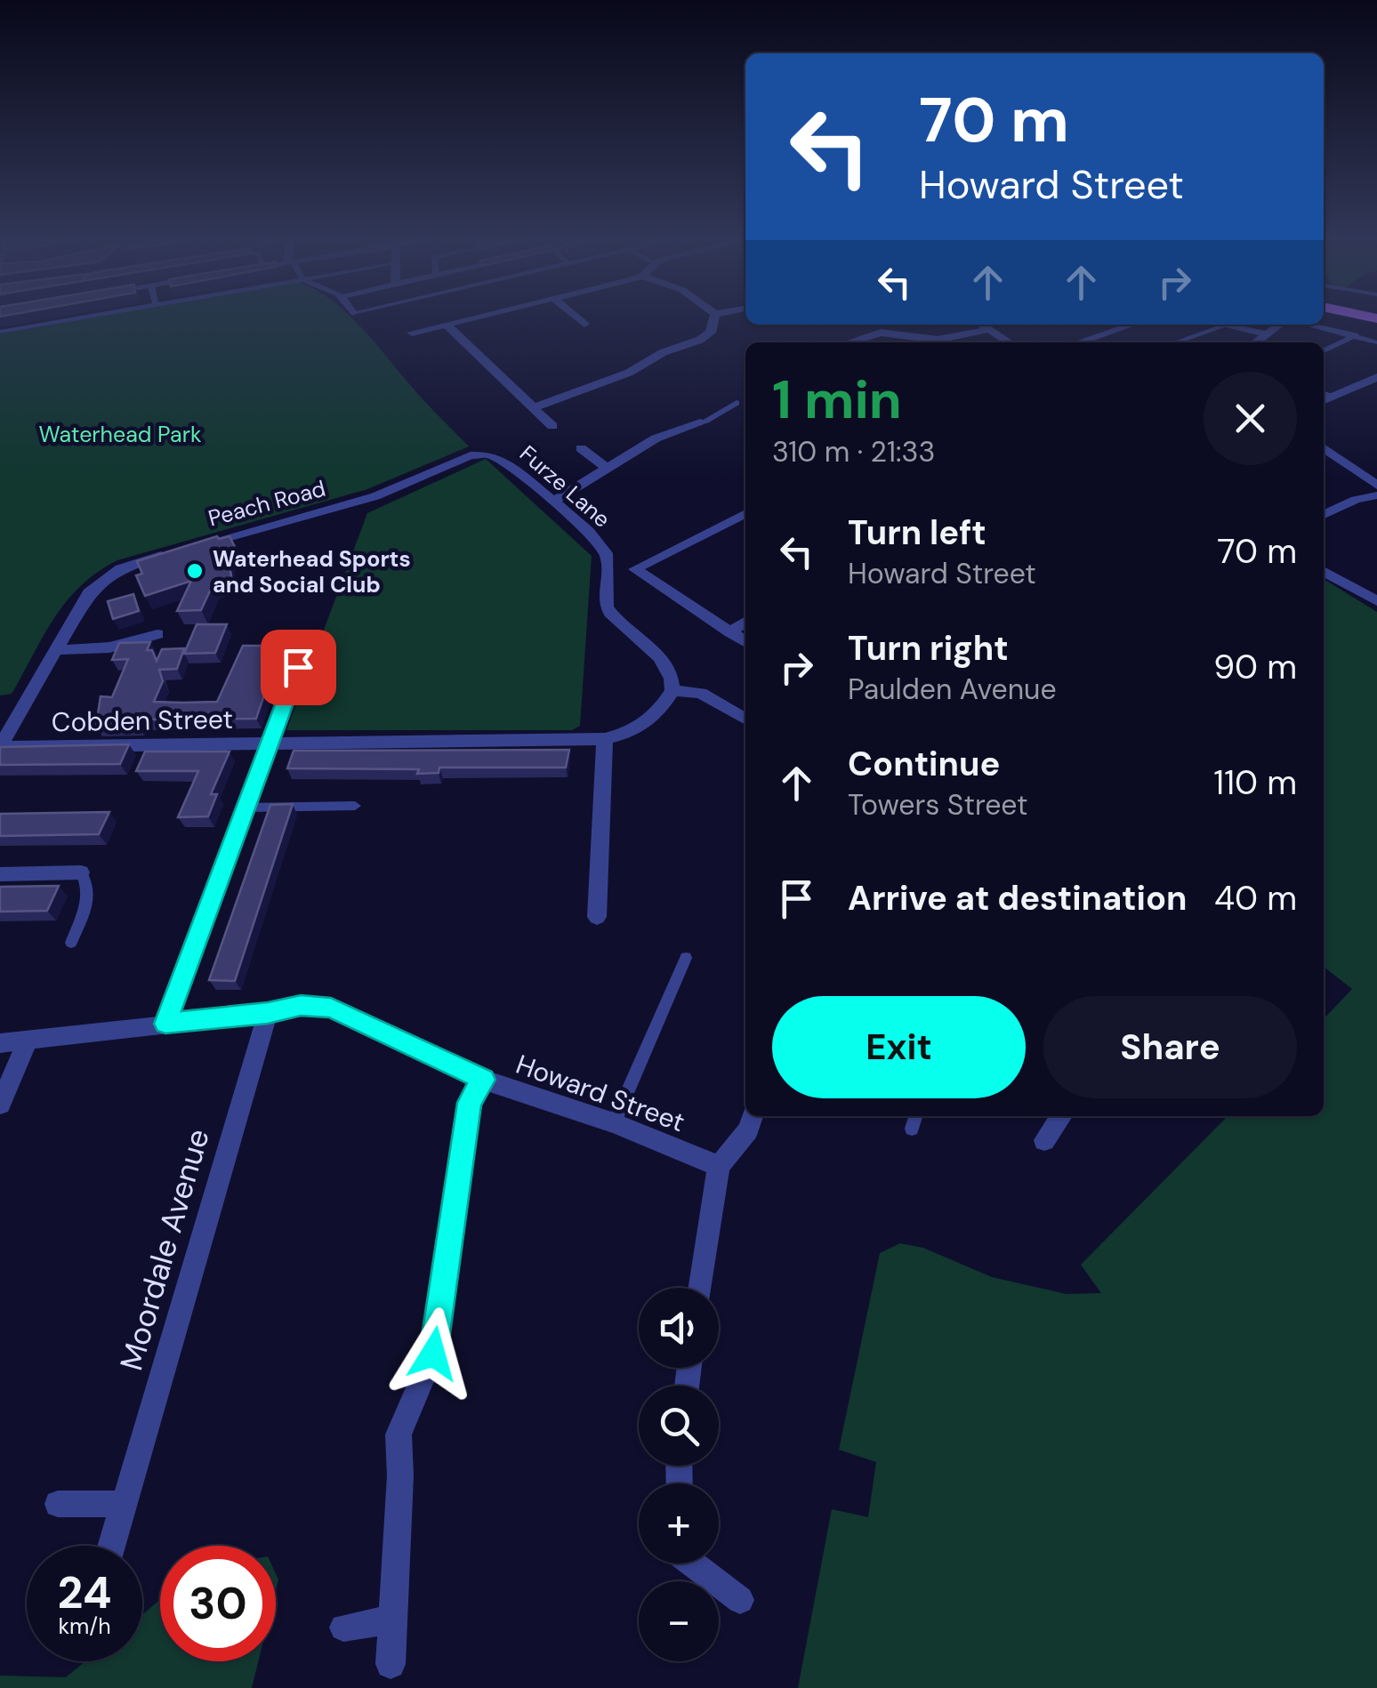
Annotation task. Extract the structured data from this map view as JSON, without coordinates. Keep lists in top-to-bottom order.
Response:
{
  "streets": {
    "street": [
      "Furze Lane",
      "Peach Road",
      "Cobden Street",
      "Howard Street",
      "Moordale Avenue"
    ]
  },
  "crossings": [
    ["Furze Lane", "Peach Road"],
    ["Peach Road", "Cobden Street"],
    ["Howard Street", "Moordale Avenue"]
  ],
  "parks": ["Waterhead Park"],
  "places": ["Waterhead Sports and Social Club"],
  "page": {
    "turn": ["70 m", "Howard Street"],
    "heading": ["1 min", "310 m · 21:33"],
    "list": [
      {
        "name": "Turn left",
        "note": "Howard Street",
        "value": "70 m"
      },
      {
        "name": "Turn right",
        "note": "Paulden Avenue",
        "value": "90 m"
      },
      {
        "name": "Continue",
        "note": "Towers Street",
        "value": "110 m"
      },
      {
        "name": "Arrive at destination",
        "value": "40 m"
      }
    ],
    "buttons": ["Exit", "Share"],
    "map_buttons": ["+", "−"],
    "speed": "24 km/h",
    "limit": "30"
  }
}
